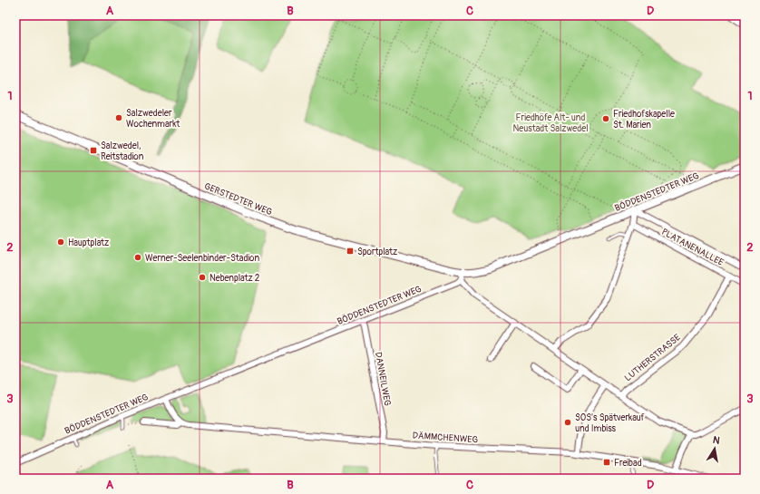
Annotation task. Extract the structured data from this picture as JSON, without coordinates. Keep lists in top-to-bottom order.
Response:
{
  "streets": {
    "street": [
      "BÖDDENSTEDTER WEG",
      "GERSTEDTER WEG",
      "PLATANENALLEE",
      "LUTHERSTRASSE",
      "DANNEILWEG",
      "DÄMMCHENWEG"
    ]
  },
  "crossings": [
    ["BÖDDENSTEDTER WEG", "GERSTEDTER WEG"],
    ["BÖDDENSTEDTER WEG", "PLATANENALLEE"],
    ["BÖDDENSTEDTER WEG", "DANNEILWEG"],
    ["PLATANENALLEE", "LUTHERSTRASSE"],
    ["DANNEILWEG", "DÄMMCHENWEG"]
  ],
  "parks": ["Friedhöfe Alt- und Neustadt Salzwedel"],
  "places": {
    "other": [
      "Salzwedeler Wochenmarkt",
      "Friedhofskapelle St. Marien",
      "Hauptplatz",
      "Werner-Seelenbinder-Stadion",
      "Nebenplatz 2",
      "SOS's Spätverkauf und Imbiss"
    ],
    "transit": ["Salzwedel, Reitstadion", "Sportplatz", "Freibad"]
  },
  "north": "top",
  "grid": {
    "columns": [
      "A",
      "B",
      "C",
      "D"
    ],
    "rows": ["1", "2", "3"]
  }
}
